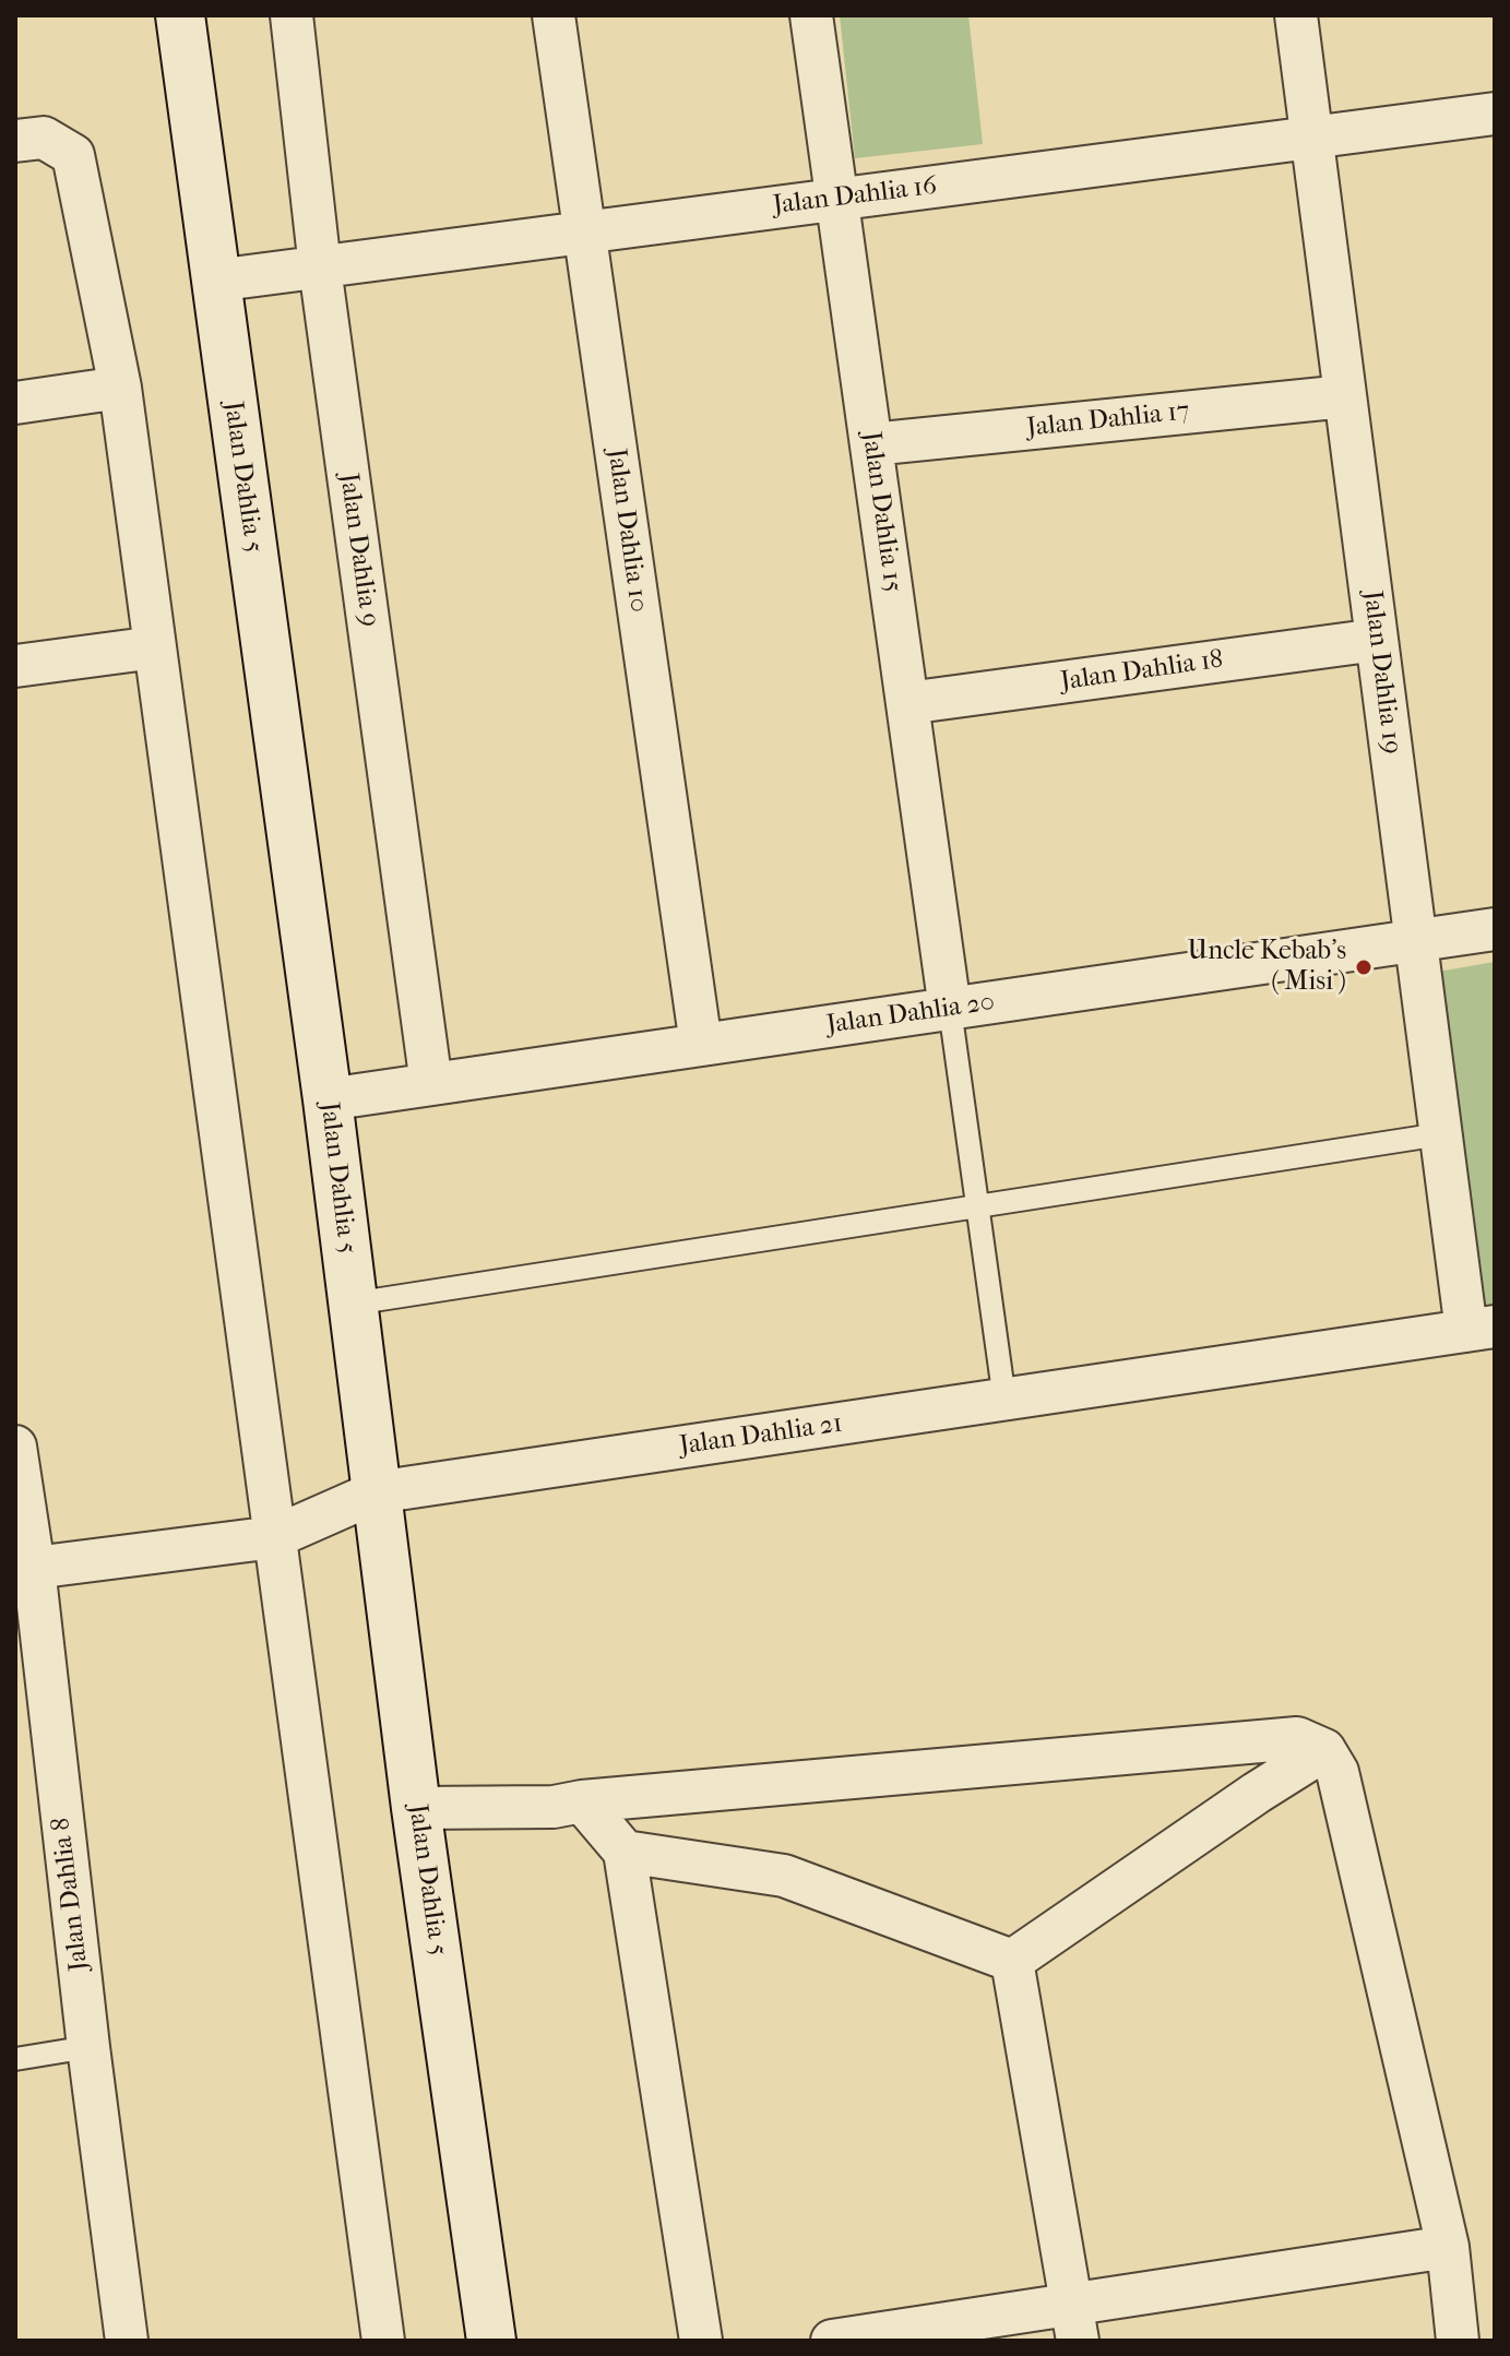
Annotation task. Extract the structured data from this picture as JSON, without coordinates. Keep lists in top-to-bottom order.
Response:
{
  "streets": {
    "street": [
      "Jalan Dahlia 16",
      "Jalan Dahlia 17",
      "Jalan Dahlia 5",
      "Jalan Dahlia 15",
      "Jalan Dahlia 10",
      "Jalan Dahlia 9",
      "Jalan Dahlia 18",
      "Jalan Dahlia 19",
      "Jalan Dahlia 20",
      "Jalan Dahlia 21",
      "Jalan Dahlia 8"
    ]
  },
  "crossings": [
    ["Jalan Dahlia 16", "Jalan Dahlia 5"],
    ["Jalan Dahlia 16", "Jalan Dahlia 15"],
    ["Jalan Dahlia 16", "Jalan Dahlia 10"],
    ["Jalan Dahlia 16", "Jalan Dahlia 9"],
    ["Jalan Dahlia 16", "Jalan Dahlia 19"],
    ["Jalan Dahlia 17", "Jalan Dahlia 15"],
    ["Jalan Dahlia 17", "Jalan Dahlia 19"],
    ["Jalan Dahlia 5", "Jalan Dahlia 20"],
    ["Jalan Dahlia 5", "Jalan Dahlia 21"],
    ["Jalan Dahlia 15", "Jalan Dahlia 18"],
    ["Jalan Dahlia 15", "Jalan Dahlia 20"],
    ["Jalan Dahlia 10", "Jalan Dahlia 20"],
    ["Jalan Dahlia 9", "Jalan Dahlia 20"],
    ["Jalan Dahlia 18", "Jalan Dahlia 19"],
    ["Jalan Dahlia 19", "Jalan Dahlia 20"],
    ["Jalan Dahlia 19", "Jalan Dahlia 21"],
    ["Jalan Dahlia 21", "Jalan Dahlia 8"]
  ],
  "places": ["Uncle Kebab’s ( Misi )"]
}
